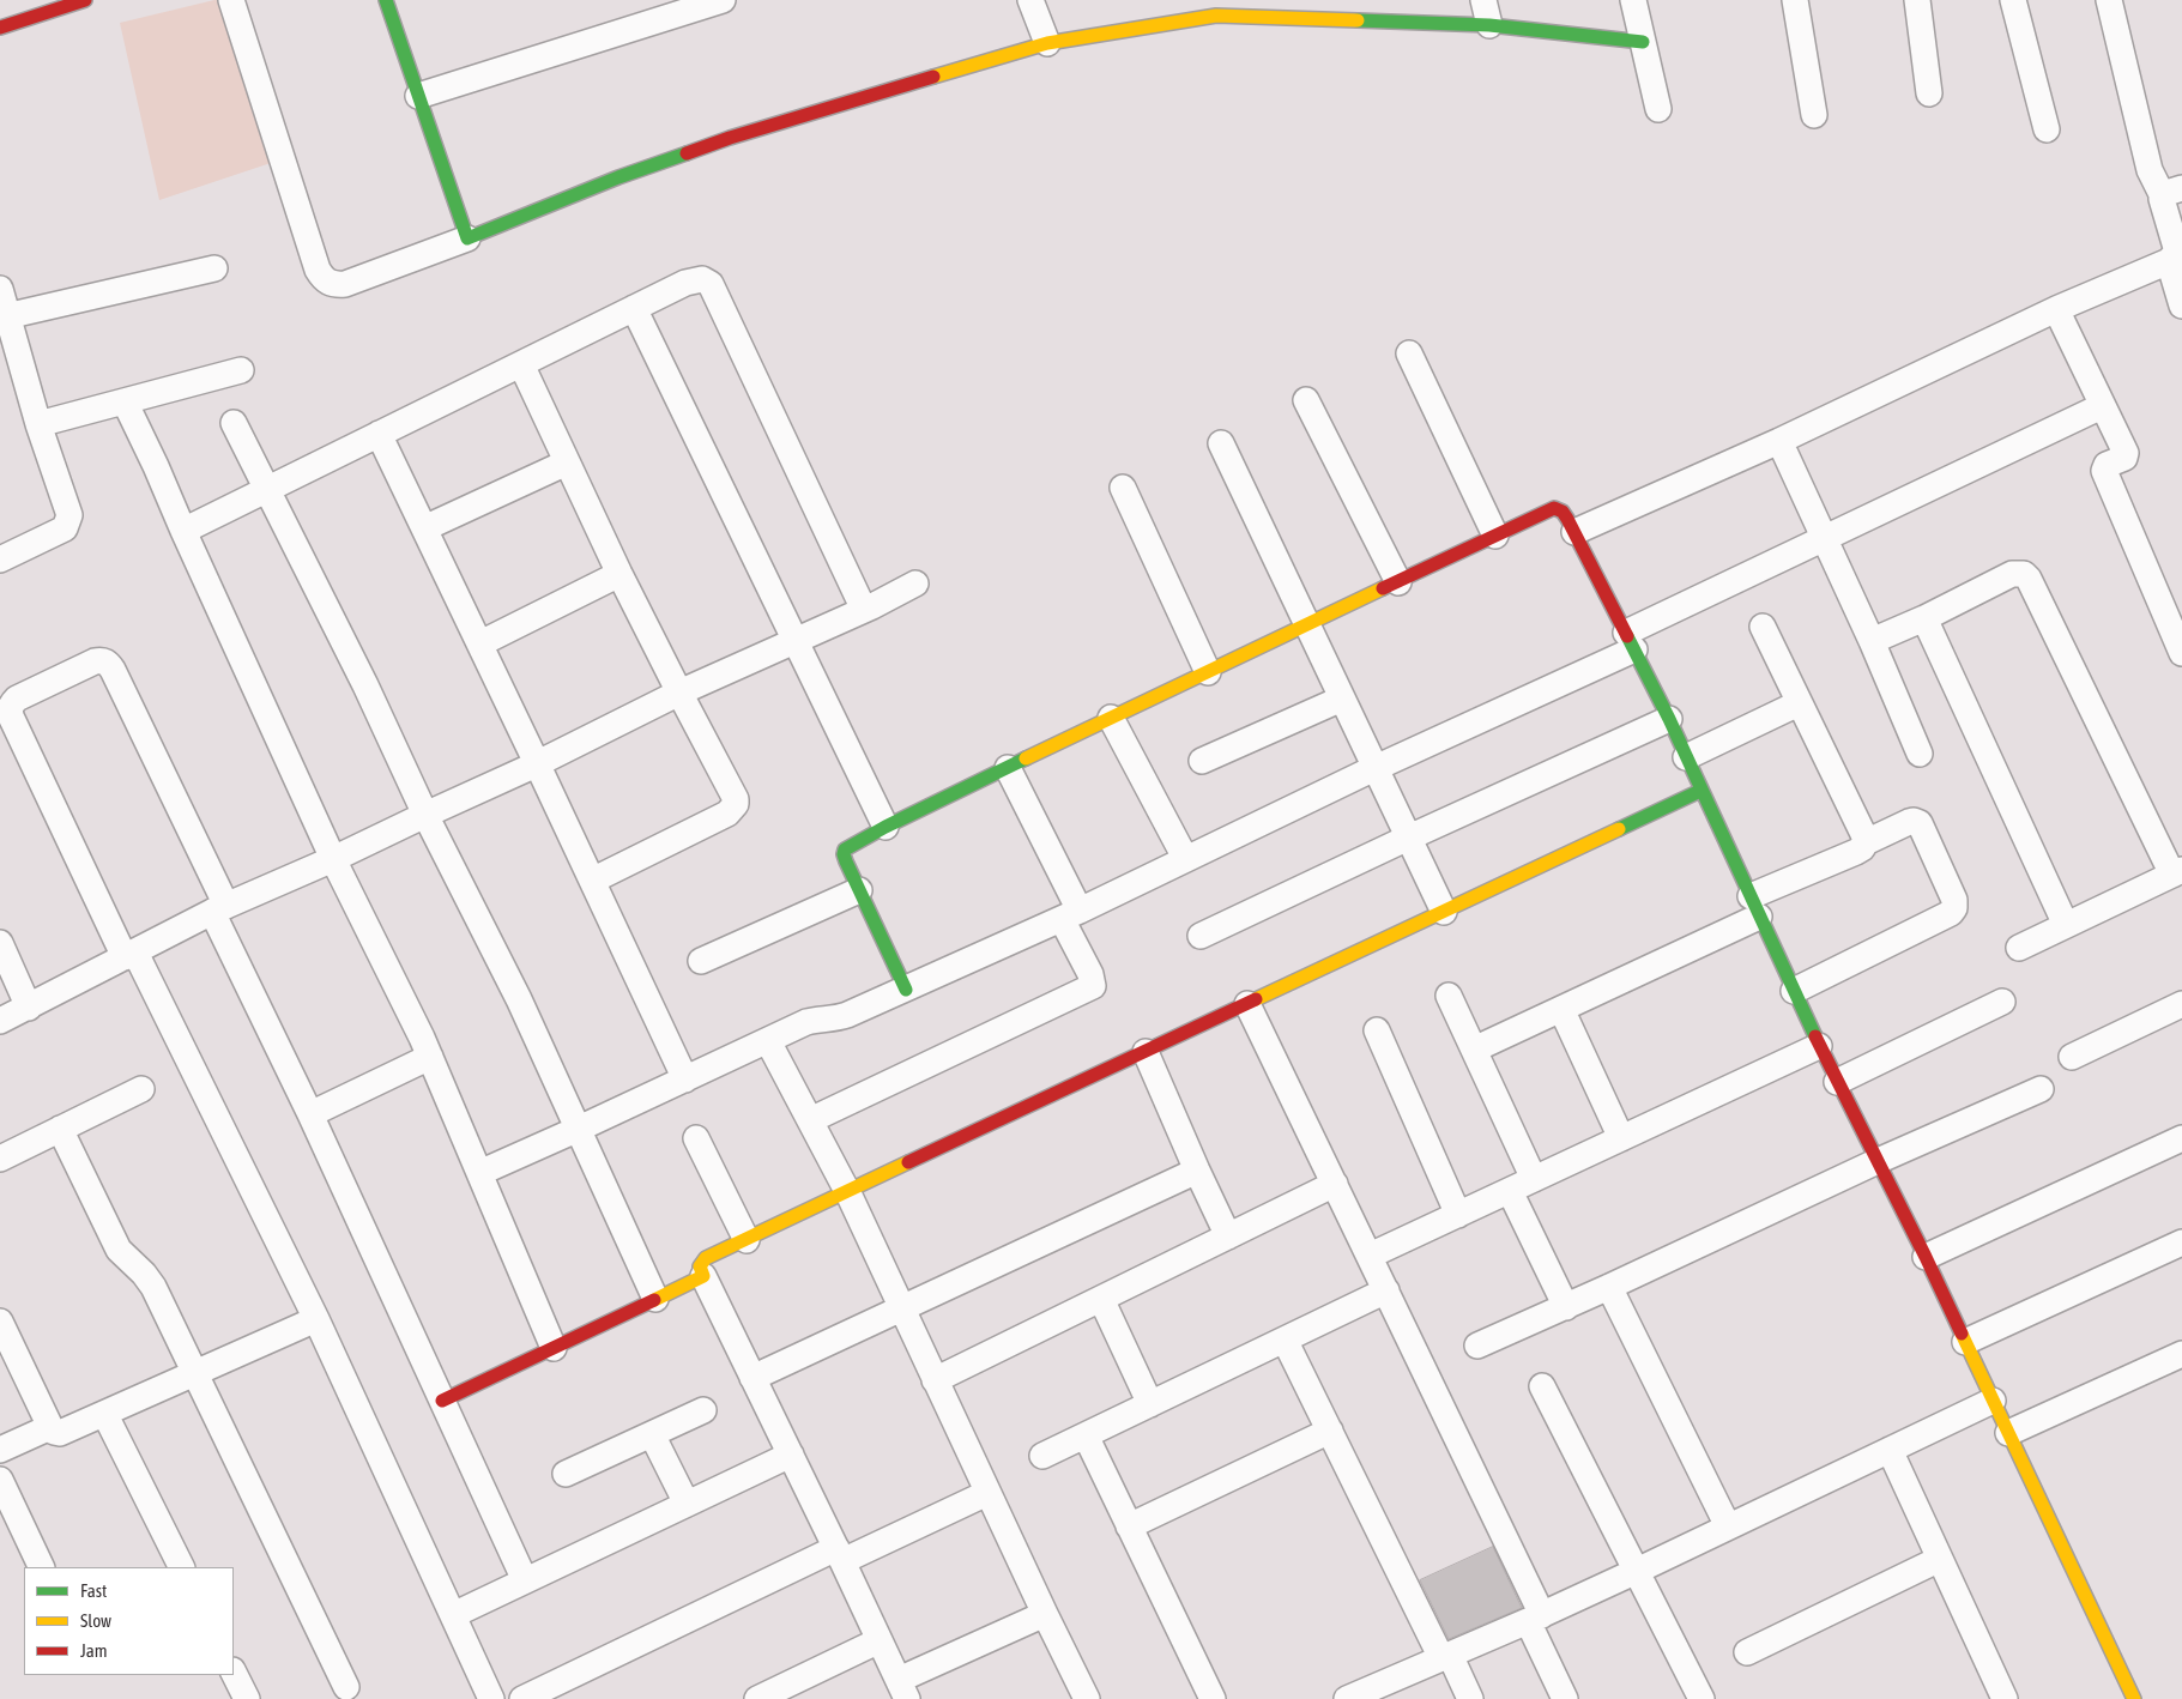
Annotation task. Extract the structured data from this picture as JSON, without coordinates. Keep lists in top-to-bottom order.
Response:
{
  "legend": ["Fast", "Slow", "Jam"]
}
